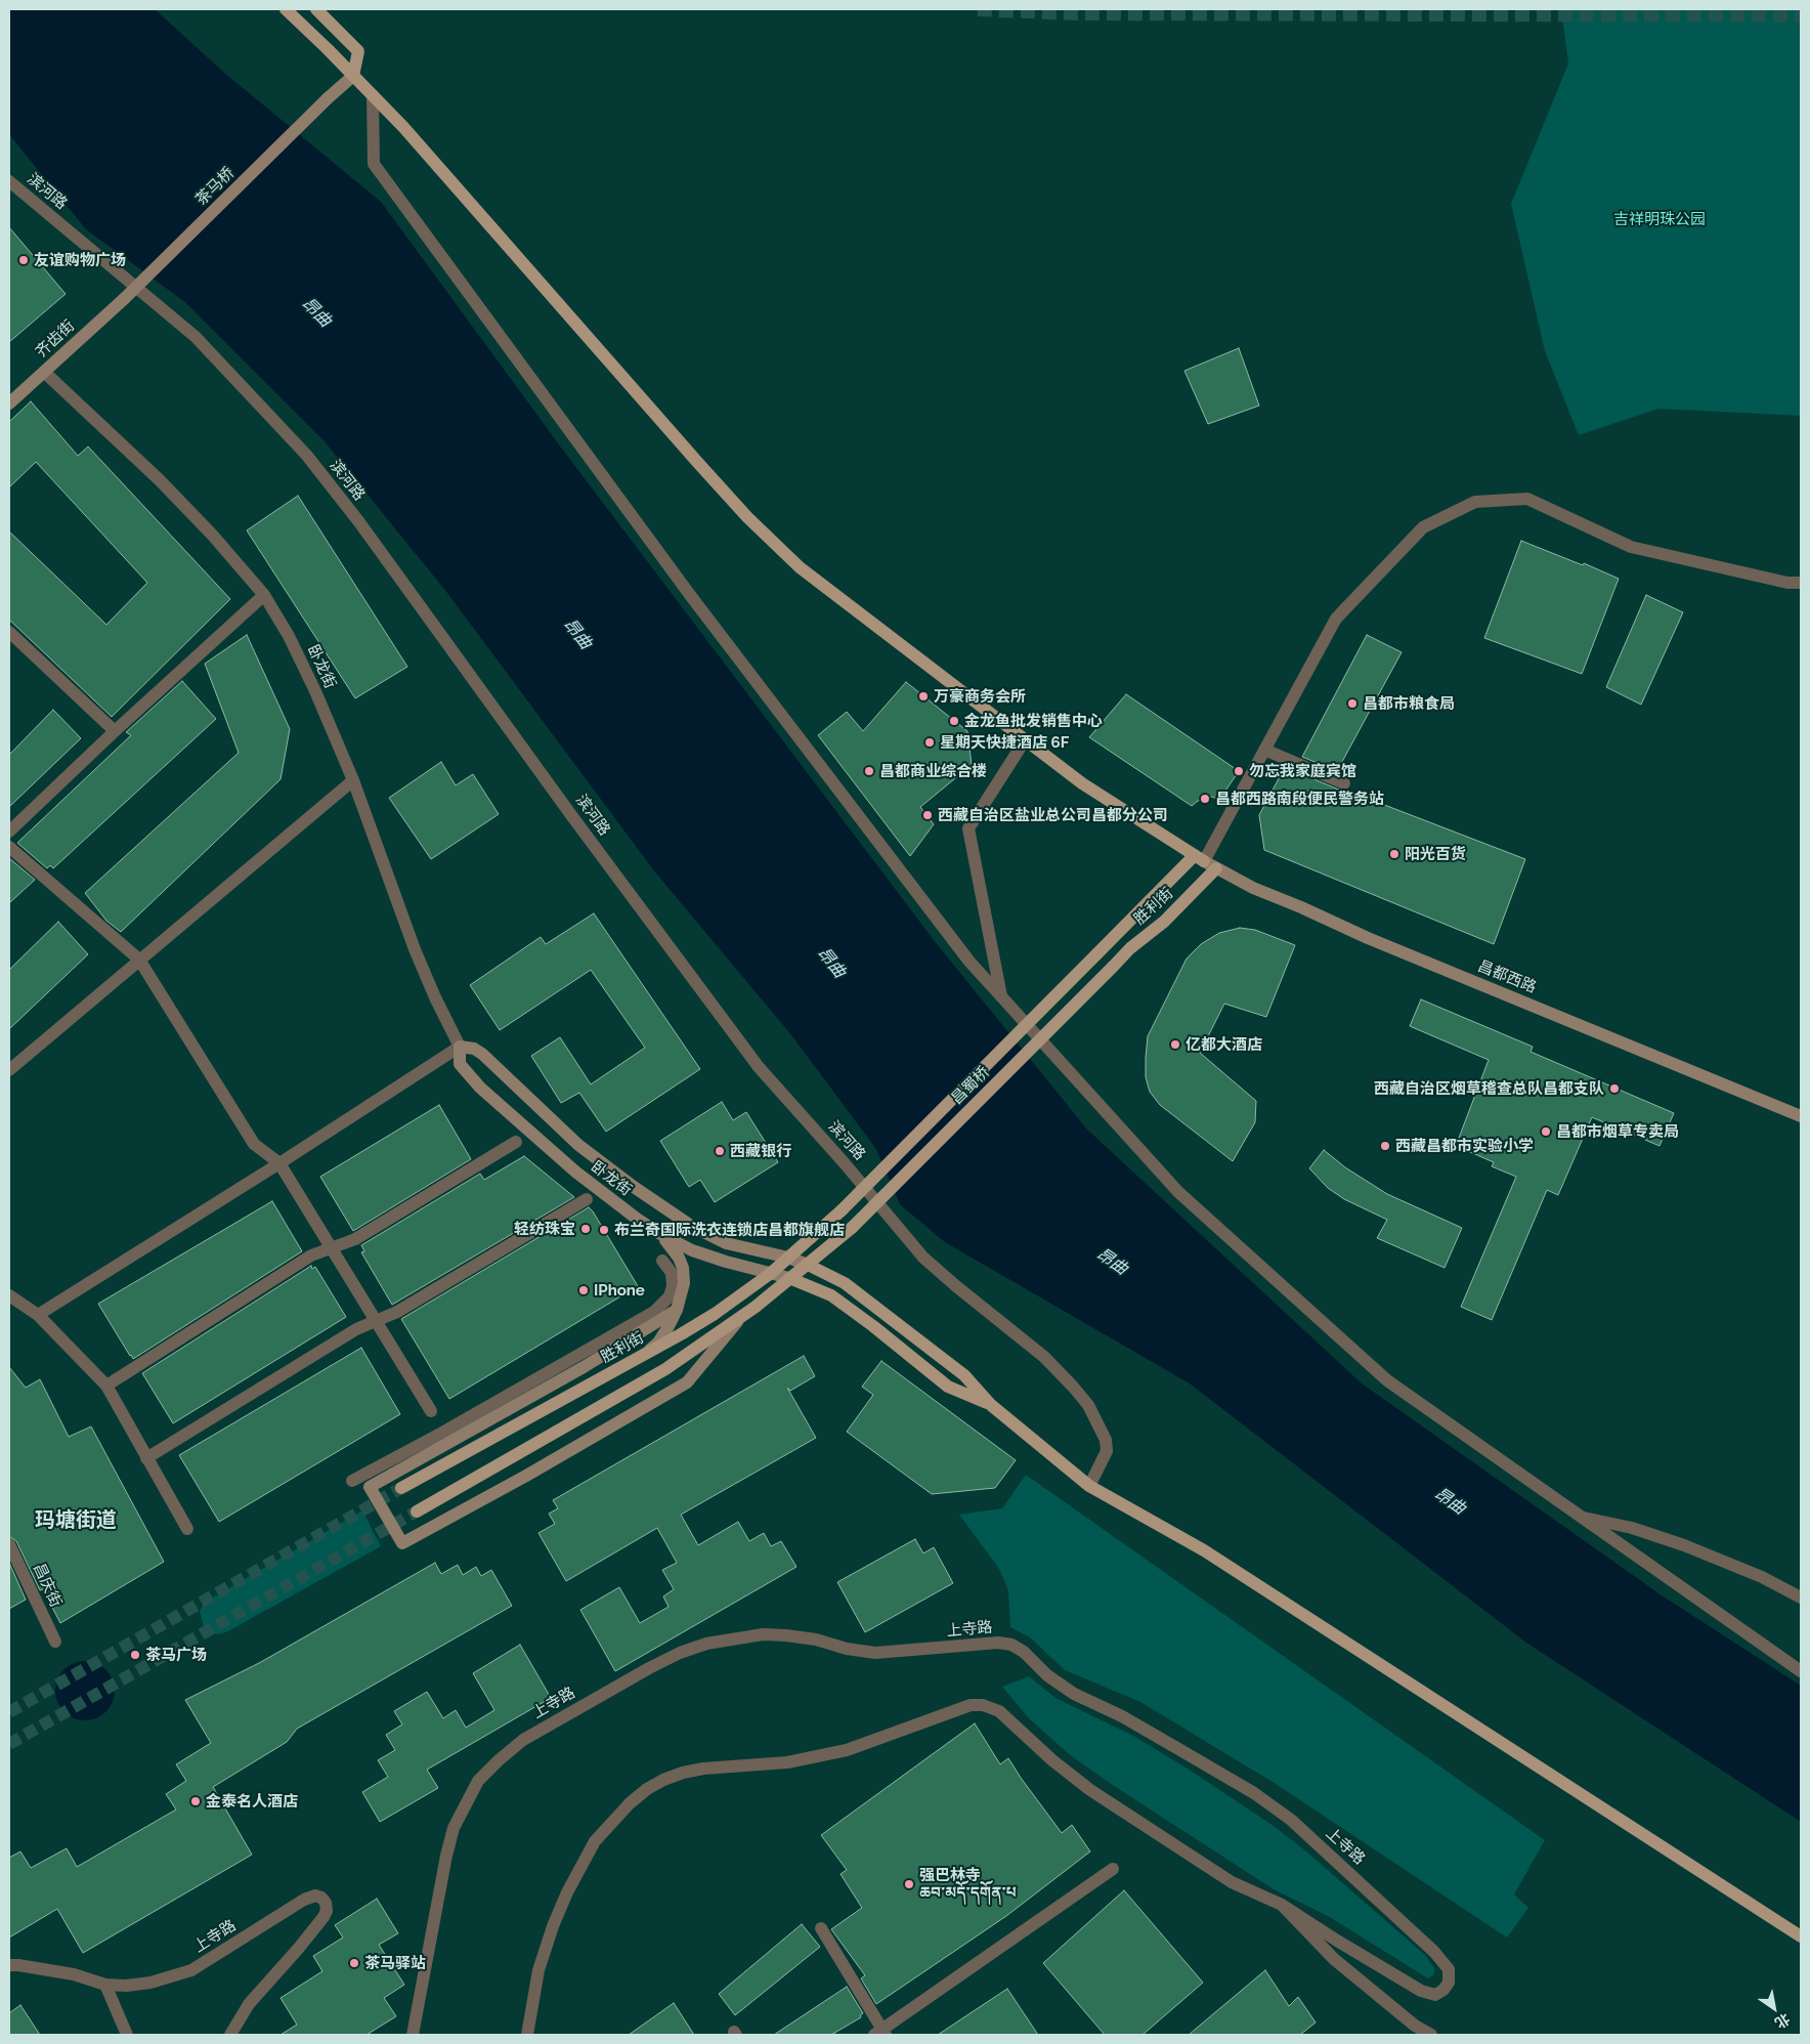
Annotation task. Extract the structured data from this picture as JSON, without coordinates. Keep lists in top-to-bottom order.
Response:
{
  "streets": {
    "main road": [
      "茶马桥",
      "齐齿街",
      "卧龙街",
      "胜利街",
      "昌都西路",
      "昌蜀桥"
    ],
    "street": ["滨河路", "昌庆街", "上寺路"]
  },
  "crossings": [
    ["茶马桥", "齐齿街"],
    ["齐齿街", "卧龙街"],
    ["卧龙街", "胜利街"],
    ["卧龙街", "昌蜀桥"],
    ["胜利街", "昌都西路"],
    ["胜利街", "昌蜀桥"]
  ],
  "districts": ["玛塘街道"],
  "water": ["昂曲"],
  "parks": ["吉祥明珠公园"],
  "places": [
    "友谊购物广场",
    "万豪商务会所",
    "昌都市粮食局",
    "金龙鱼批发销售中心",
    "星期天快捷酒店 6F",
    "昌都商业综合楼",
    "勿忘我家庭宾馆",
    "昌都西路南段便民警务站",
    "西藏自治区盐业总公司昌都分公司",
    "阳光百货",
    "亿都大酒店",
    "西藏自治区烟草稽查总队昌都支队",
    "昌都市烟草专卖局",
    "西藏昌都市实验小学",
    "西藏银行",
    "轻纺珠宝",
    "布兰奇国际洗衣连锁店昌都旗舰店",
    "IPhone",
    "茶马广场",
    "金泰名人酒店",
    "强巴林寺 ཆབ་མདོ་དགོན་པ",
    "茶马驿站"
  ],
  "north": "bottom right"
}
